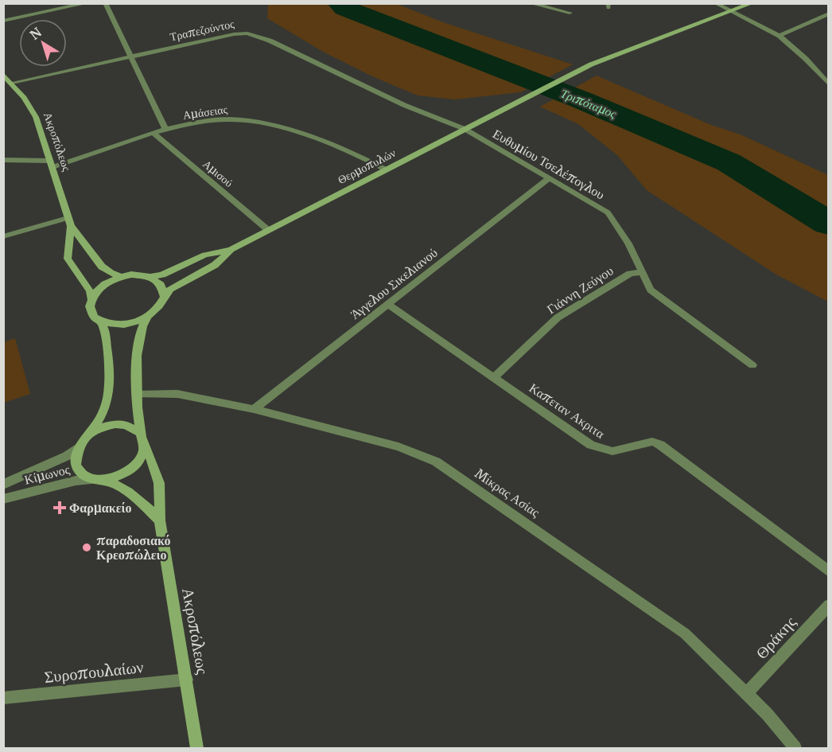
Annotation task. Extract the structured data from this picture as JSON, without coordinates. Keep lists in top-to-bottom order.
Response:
{
  "streets": {
    "street": [
      "Τραπεζούντος",
      "Αμάσειας",
      "Ακροπόλεως",
      "Ευθυμίου Τσελέπογλου",
      "Θερμοπυλών",
      "Αμισού",
      "Άγγελου Σικελιανού",
      "Γιάννη Ζεύγου",
      "Καπεταν Ακριτα",
      "Κίμωνος",
      "Μίκρας Ασίας",
      "Θράκης",
      "Συροπουλαίων"
    ]
  },
  "crossings": [
    ["Τραπεζούντος", "Ακροπόλεως"],
    ["Τραπεζούντος", "Ευθυμίου Τσελέπογλου"],
    ["Τραπεζούντος", "Θερμοπυλών"],
    ["Αμάσειας", "Ακροπόλεως"],
    ["Αμάσειας", "Θερμοπυλών"],
    ["Αμάσειας", "Αμισού"],
    ["Ακροπόλεως", "Θερμοπυλών"],
    ["Ακροπόλεως", "Κίμωνος"],
    ["Ακροπόλεως", "Μίκρας Ασίας"],
    ["Ακροπόλεως", "Συροπουλαίων"],
    ["Ευθυμίου Τσελέπογλου", "Θερμοπυλών"],
    ["Ευθυμίου Τσελέπογλου", "Άγγελου Σικελιανού"],
    ["Ευθυμίου Τσελέπογλου", "Γιάννη Ζεύγου"],
    ["Θερμοπυλών", "Αμισού"],
    ["Άγγελου Σικελιανού", "Καπεταν Ακριτα"],
    ["Άγγελου Σικελιανού", "Μίκρας Ασίας"],
    ["Γιάννη Ζεύγου", "Καπεταν Ακριτα"],
    ["Μίκρας Ασίας", "Θράκης"]
  ],
  "water": ["Τριπόταμος"],
  "places": {
    "health": ["Φαρμακείο"],
    "other": ["παραδοσιακό Κρεοπώλειο"]
  },
  "north": "top left"
}
